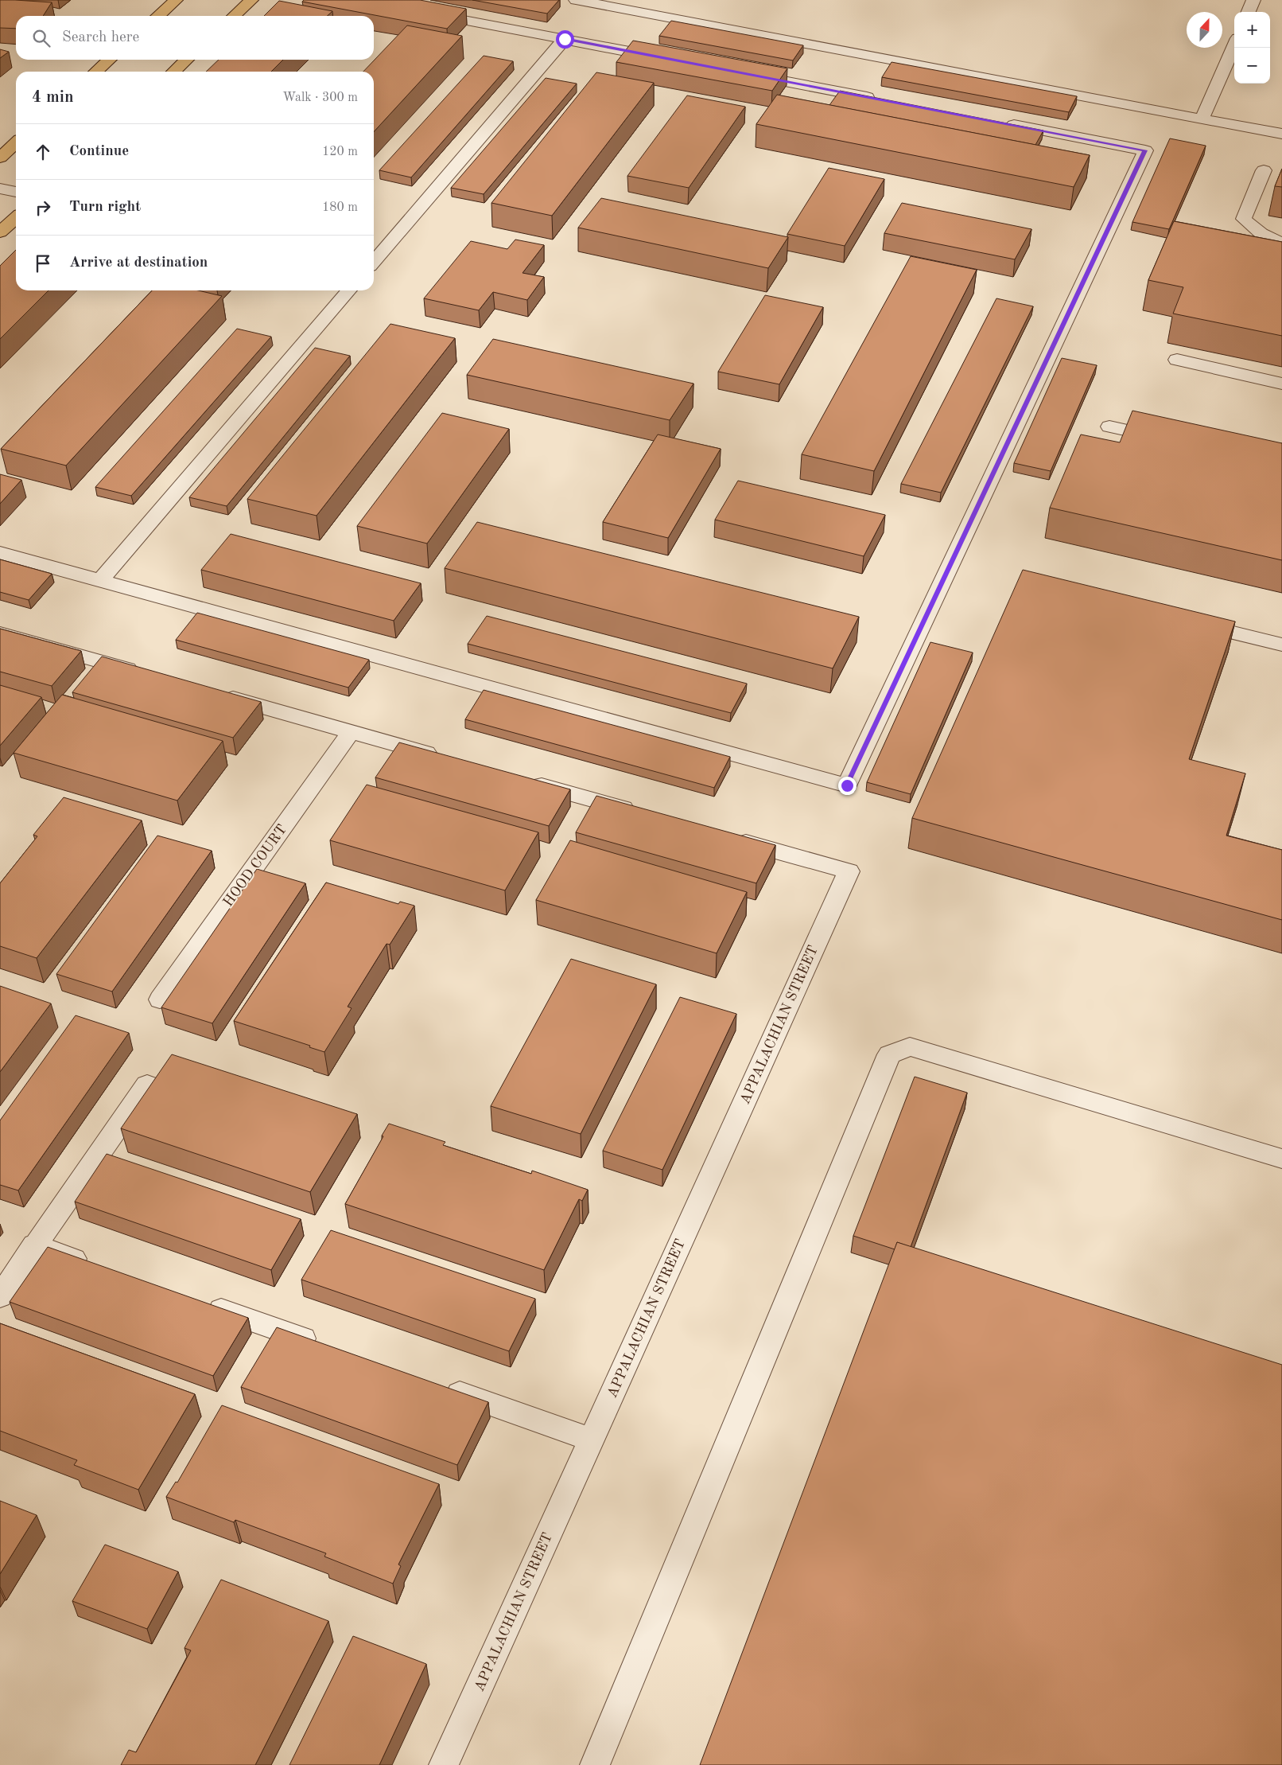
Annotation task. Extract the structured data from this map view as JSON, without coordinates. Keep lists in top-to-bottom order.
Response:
{
  "streets": {
    "street": ["HOOD COURT", "APPALACHIAN STREET"]
  },
  "north": "top",
  "page": {
    "map_buttons": ["+", "−"],
    "search": "Search here",
    "heading": ["4 min", "Walk · 300 m"],
    "list": [
      ["Continue", "120 m"],
      ["Turn right", "180 m"],
      "Arrive at destination"
    ]
  }
}
